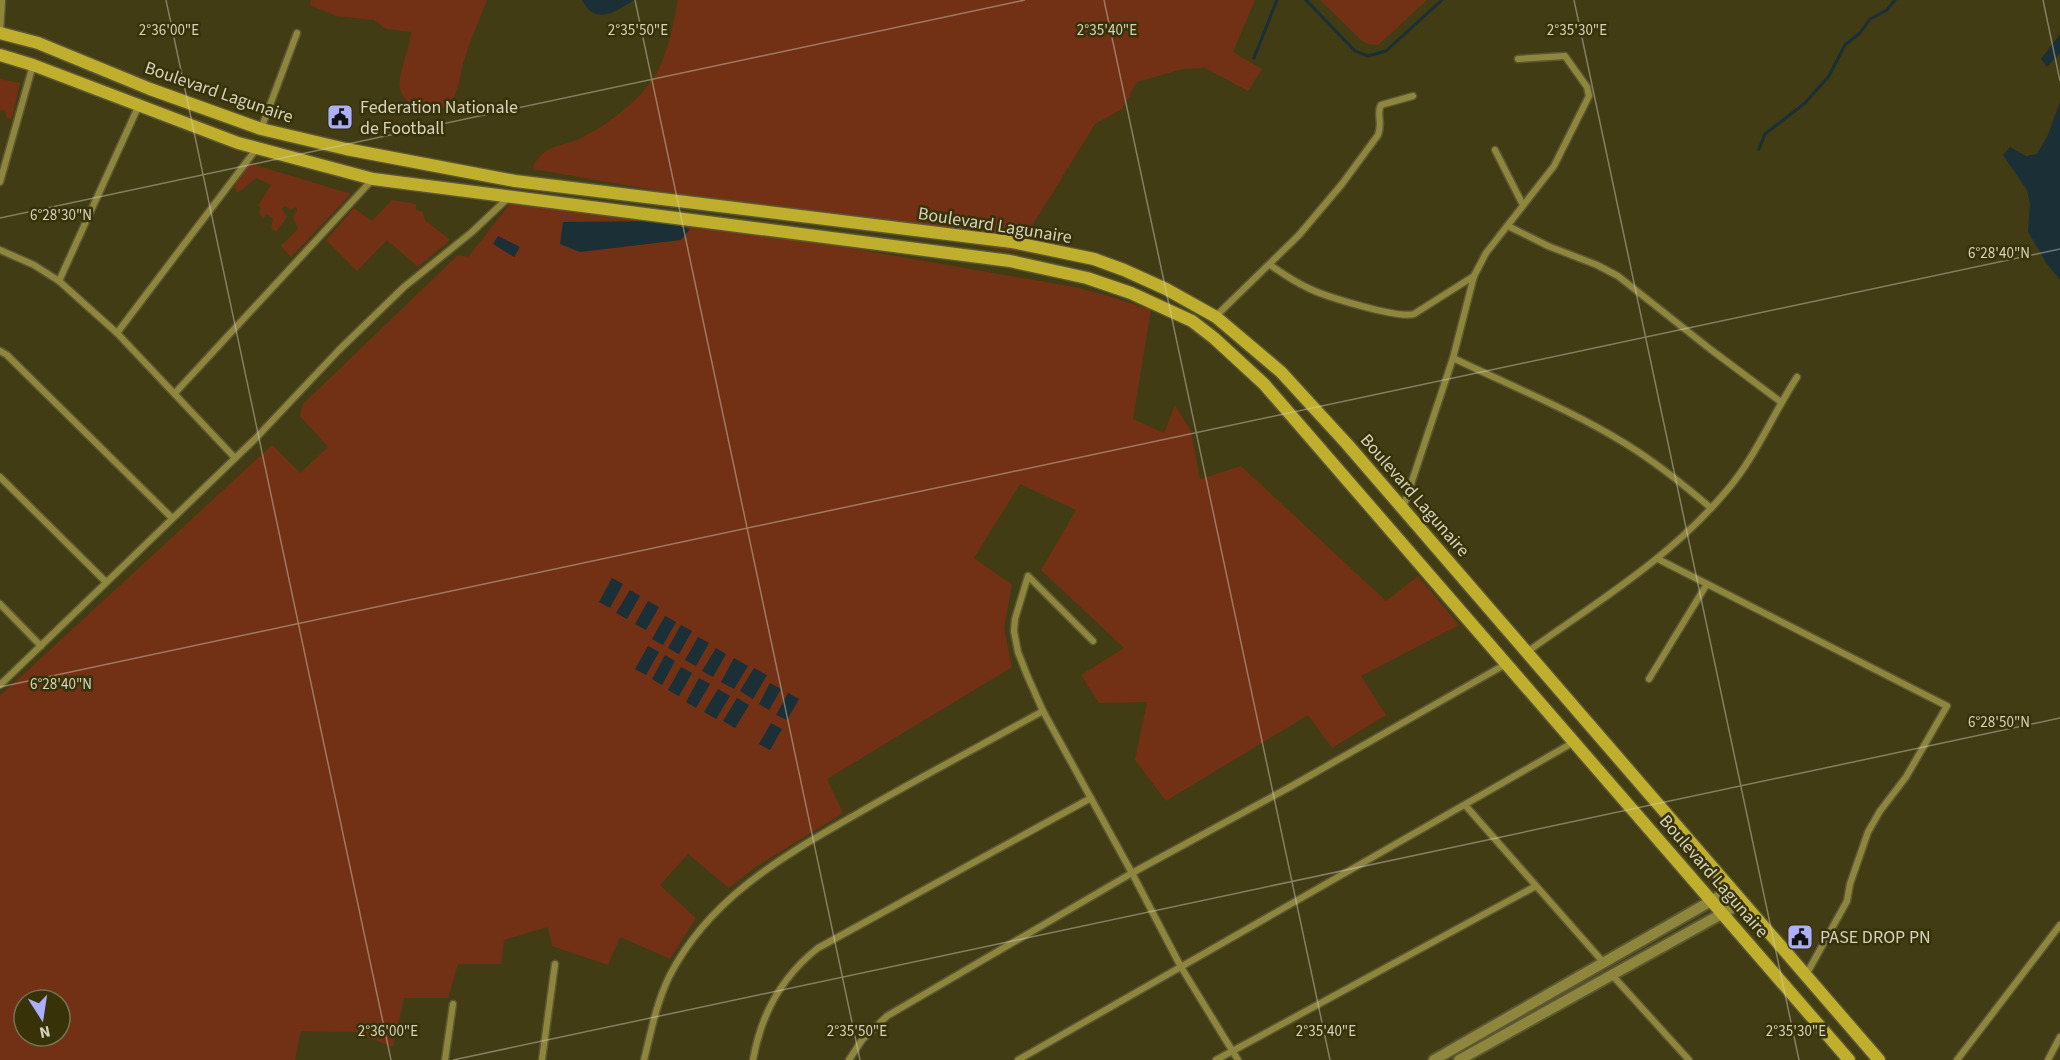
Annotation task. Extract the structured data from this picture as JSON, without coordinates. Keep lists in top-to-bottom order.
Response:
{
  "streets": {
    "main road": ["Boulevard Lagunaire"]
  },
  "places": {
    "public building": ["Federation Nationale de Football", "PASE DROP PN"]
  },
  "north": "bottom",
  "coordinates": [
    "2°36'00\"E",
    "2°35'50\"E",
    "2°35'40\"E",
    "2°35'30\"E",
    "6°28'30\"N",
    "6°28'40\"N",
    "6°28'50\"N"
  ]
}
